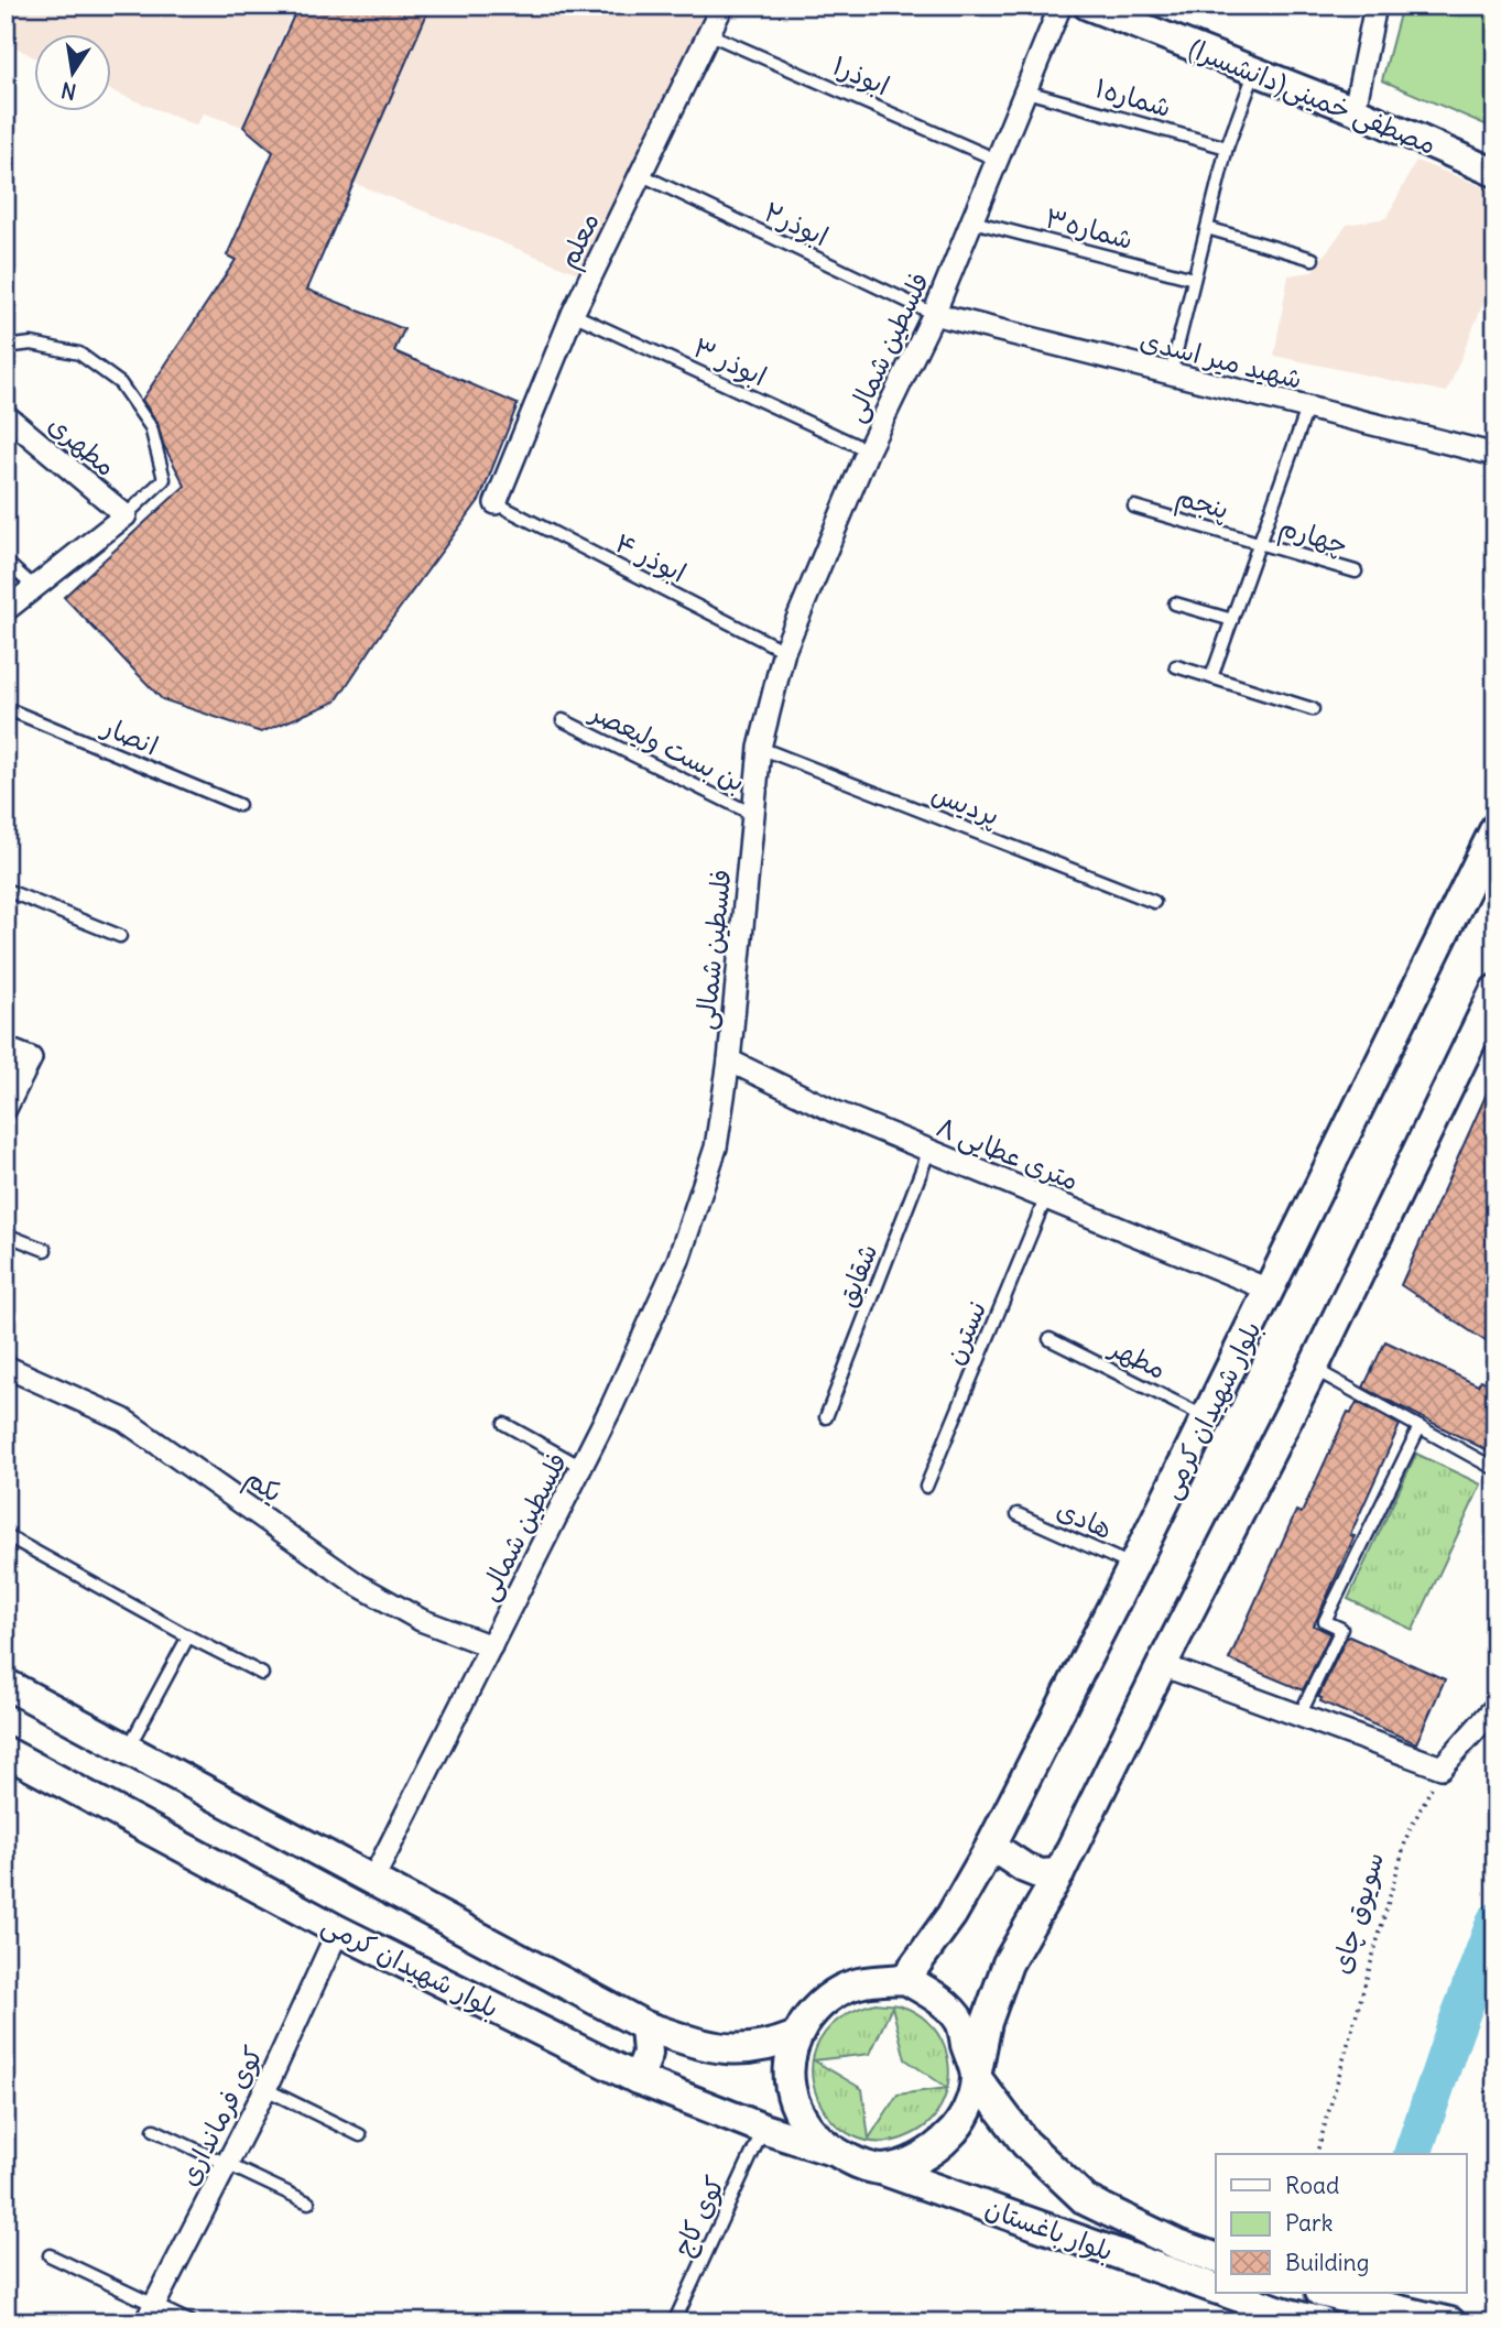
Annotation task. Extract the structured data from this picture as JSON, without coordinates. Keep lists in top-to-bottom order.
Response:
{
  "streets": {
    "main road": ["بلوار شهیدان کرمی", "بلوار باغستان"],
    "street": [
      "(دانشسرا)مصطفی خمینی",
      "معلم",
      "فلسطین شمالی",
      "شهید میر اسدی",
      "مطهری",
      "۸ متری عطایی",
      "یکم",
      "کوی فرمانداری"
    ],
    "lane": [
      "ابوذر۱",
      "شماره۱",
      "ابوذر۲",
      "شماره۳",
      "ابوذر ۳",
      "پنجم",
      "چهارم",
      "ابوذر ۴",
      "انصار",
      "بن بست ولیعصر",
      "پردیس",
      "شقایق",
      "نسترن",
      "مطهر",
      "هادی",
      "کوی کاج"
    ],
    "path": ["سویوق چای"]
  },
  "crossings": [
    ["ابوذر۱", "معلم"],
    ["ابوذر۱", "فلسطین شمالی"],
    ["شماره۱", "فلسطین شمالی"],
    ["ابوذر۲", "معلم"],
    ["ابوذر۲", "فلسطین شمالی"],
    ["ابوذر۲", "شهید میر اسدی"],
    ["شماره۳", "فلسطین شمالی"],
    ["معلم", "ابوذر ۳"],
    ["معلم", "ابوذر ۴"],
    ["فلسطین شمالی", "شهید میر اسدی"],
    ["فلسطین شمالی", "ابوذر ۳"],
    ["فلسطین شمالی", "ابوذر ۴"],
    ["فلسطین شمالی", "بن بست ولیعصر"],
    ["فلسطین شمالی", "پردیس"],
    ["فلسطین شمالی", "۸ متری عطایی"],
    ["فلسطین شمالی", "بلوار شهیدان کرمی"],
    ["فلسطین شمالی", "یکم"],
    ["پنجم", "چهارم"],
    ["۸ متری عطایی", "شقایق"],
    ["۸ متری عطایی", "نسترن"],
    ["۸ متری عطایی", "بلوار شهیدان کرمی"],
    ["مطهر", "بلوار شهیدان کرمی"],
    ["بلوار شهیدان کرمی", "هادی"],
    ["بلوار شهیدان کرمی", "کوی فرمانداری"],
    ["بلوار شهیدان کرمی", "کوی کاج"],
    ["بلوار شهیدان کرمی", "بلوار باغستان"]
  ],
  "legend": ["Road", "Park", "Building"],
  "north": "bottom"
}
